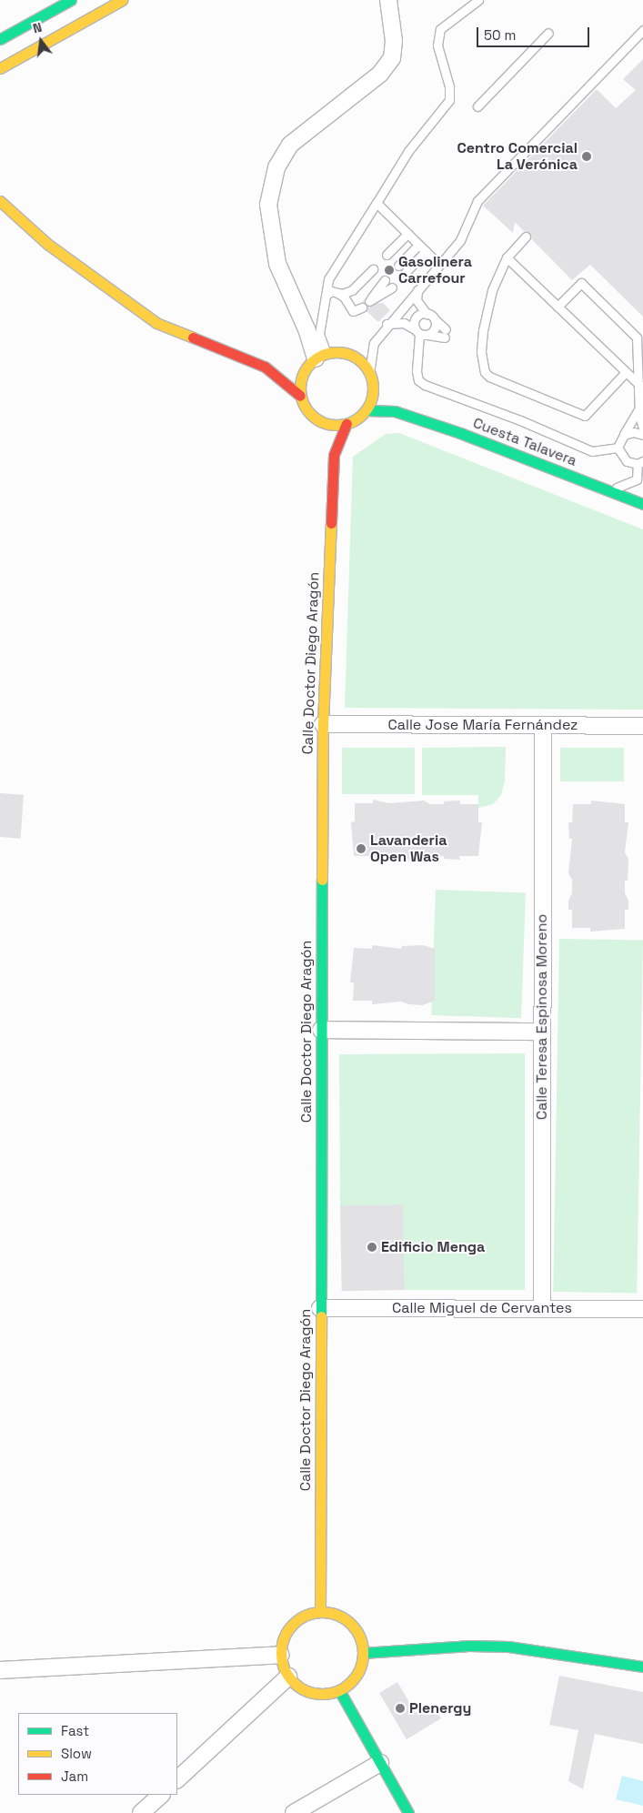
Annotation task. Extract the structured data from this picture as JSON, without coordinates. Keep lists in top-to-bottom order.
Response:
{
  "streets": {
    "street": [
      "Cuesta Talavera",
      "Calle Doctor Diego Aragón",
      "Calle Jose María Fernández",
      "Calle Teresa Espinosa Moreno",
      "Calle Miguel de Cervantes"
    ]
  },
  "crossings": [
    ["Cuesta Talavera", "Calle Doctor Diego Aragón"],
    ["Calle Doctor Diego Aragón", "Calle Jose María Fernández"],
    ["Calle Doctor Diego Aragón", "Calle Miguel de Cervantes"],
    ["Calle Jose María Fernández", "Calle Teresa Espinosa Moreno"],
    ["Calle Teresa Espinosa Moreno", "Calle Miguel de Cervantes"]
  ],
  "places": [
    "Centro Comercial La Verónica",
    "Gasolinera Carrefour",
    "Lavanderia Open Was",
    "Edificio Menga",
    "Plenergy"
  ],
  "legend": ["Fast", "Slow", "Jam"],
  "scale_bar": "50 m",
  "north": "top"
}
